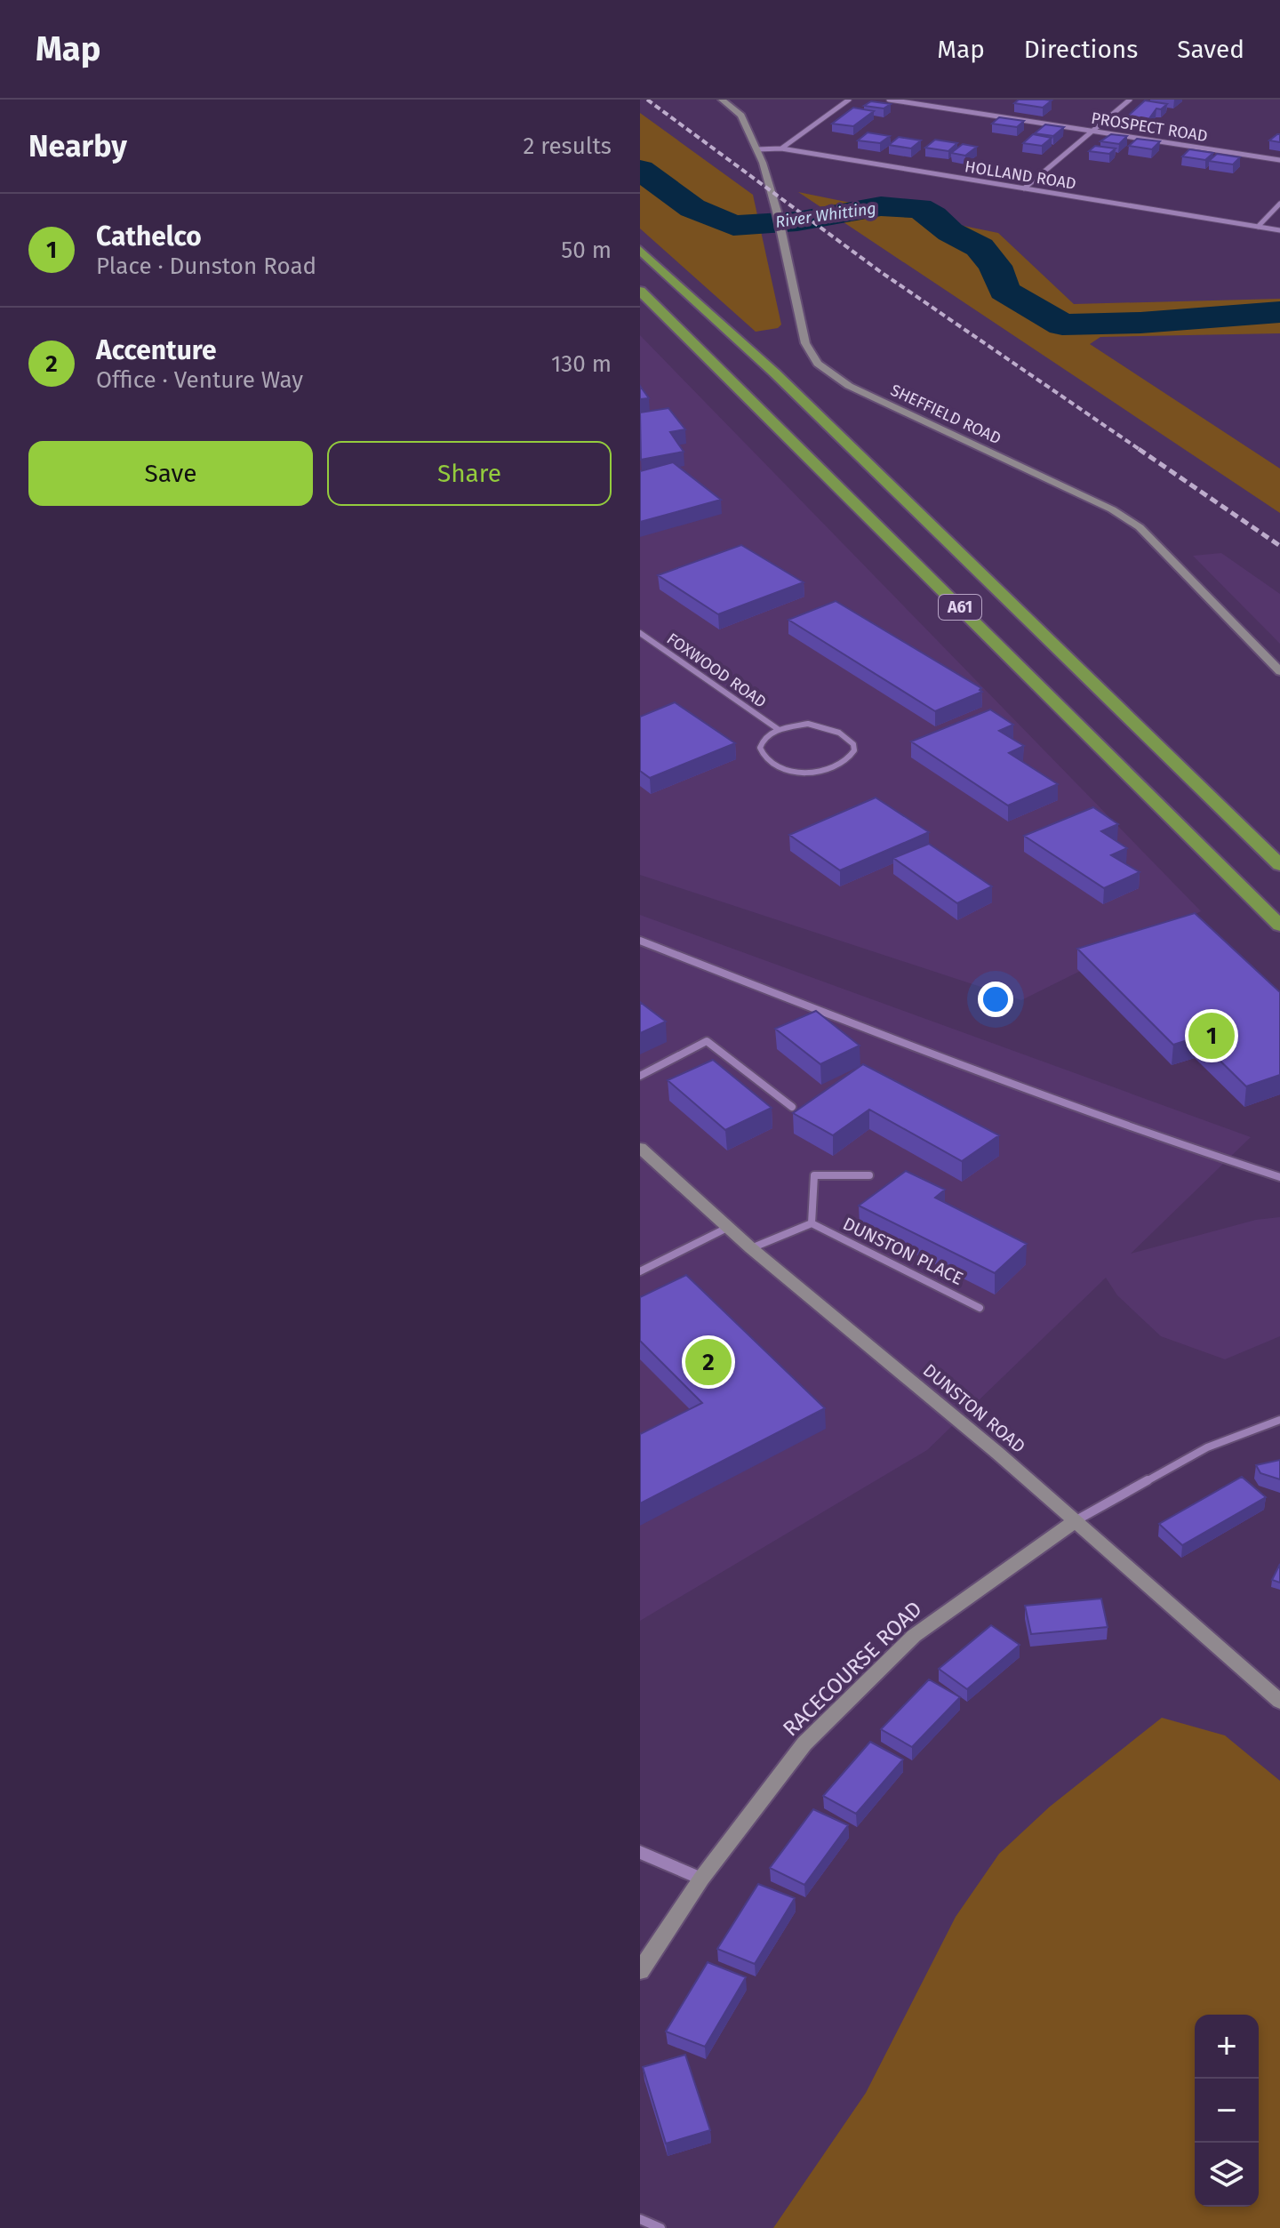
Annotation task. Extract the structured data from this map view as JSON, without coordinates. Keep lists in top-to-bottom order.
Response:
{
  "streets": {
    "highway": ["A61"],
    "main road": ["SHEFFIELD ROAD", "DUNSTON ROAD", "RACECOURSE ROAD"],
    "street": [
      "PROSPECT ROAD",
      "HOLLAND ROAD",
      "FOXWOOD ROAD",
      "DUNSTON PLACE"
    ]
  },
  "crossings": [
    ["HOLLAND ROAD", "SHEFFIELD ROAD"],
    ["DUNSTON ROAD", "RACECOURSE ROAD"]
  ],
  "water": ["River Whitting"],
  "page": {
    "header": "Map",
    "nav": ["Map", "Directions", "Saved"],
    "heading": ["Nearby", "2 results"],
    "list": [
      {
        "mark": "1",
        "name": "Cathelco",
        "note": "Place · Dunston Road",
        "value": "50 m"
      },
      {
        "mark": "2",
        "name": "Accenture",
        "note": "Office · Venture Way",
        "value": "130 m"
      }
    ],
    "buttons": ["Save", "Share"],
    "pins": ["1", "2"],
    "map_buttons": ["+", "−"]
  }
}
